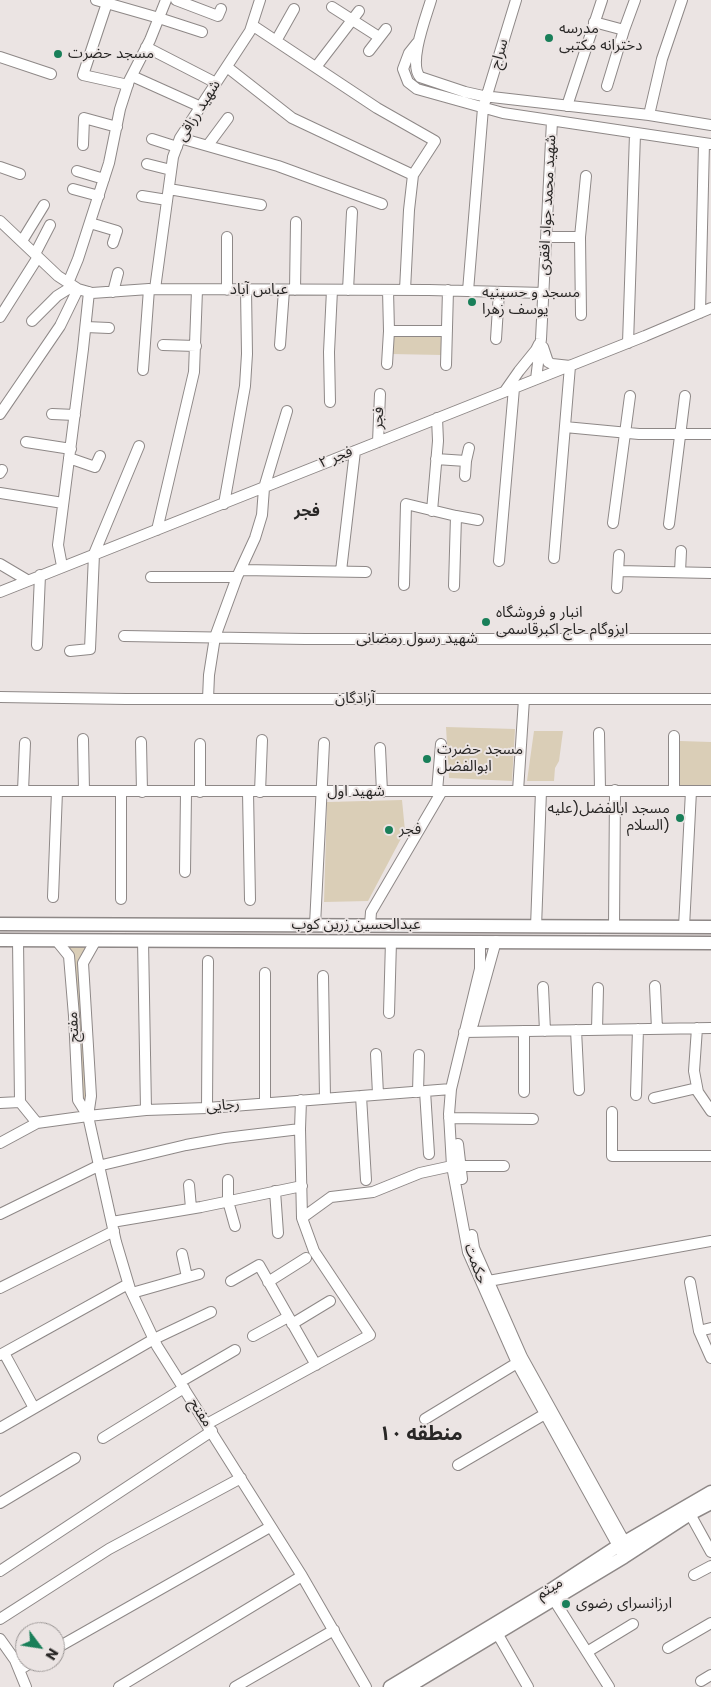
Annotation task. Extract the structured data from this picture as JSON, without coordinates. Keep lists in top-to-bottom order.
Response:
{
  "streets": {
    "main road": ["عبدالحسین زرین کوب", "میثم"],
    "street": [
      "سراج",
      "شهید رزاقی",
      "شهید محمد جواد افقری",
      "عباس آباد",
      "فجر",
      "فجر ۲",
      "شهید رسول رمضانی",
      "آزادگان",
      "شهید اول",
      "مفتح",
      "رجایی",
      "حکمت"
    ]
  },
  "crossings": [
    ["سراج", "عباس آباد"],
    ["شهید رزاقی", "عباس آباد"],
    ["شهید محمد جواد افقری", "عباس آباد"],
    ["شهید محمد جواد افقری", "فجر ۲"],
    ["فجر", "فجر ۲"],
    ["عبدالحسین زرین کوب", "مفتح"],
    ["عبدالحسین زرین کوب", "حکمت"],
    ["مفتح", "رجایی"],
    ["رجایی", "حکمت"],
    ["حکمت", "میثم"]
  ],
  "districts": ["فجر", "منطقه ۱۰"],
  "places": [
    "مدرسه دخترانه مکتبی",
    "مسجد حضرت",
    "مسجد و حسینیه یوسف زهرا",
    "انبار و فروشگاه ایزوگام حاج اکبرقاسمی",
    "مسجد حضرت ابوالفضل",
    "مسجد ابالفضل(علیه السلام)",
    "فجر",
    "ارزانسرای رضوی"
  ],
  "north": "bottom right"
}
